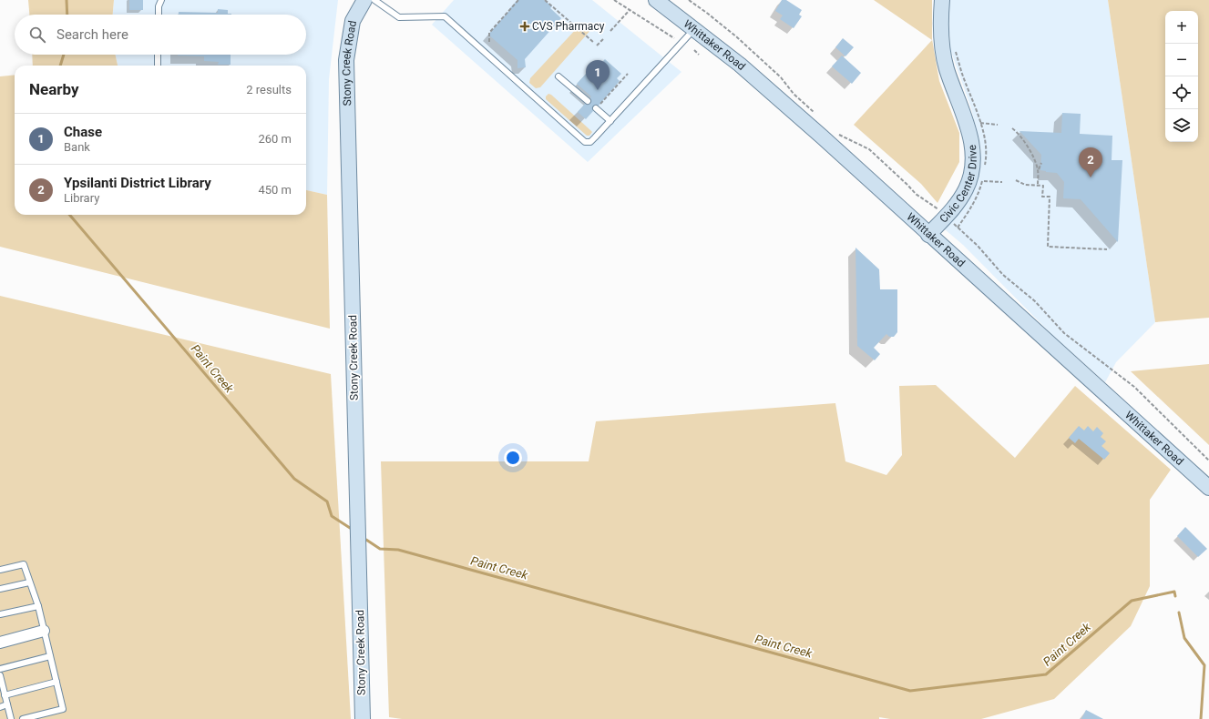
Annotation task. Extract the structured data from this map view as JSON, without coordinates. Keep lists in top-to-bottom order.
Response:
{
  "streets": {
    "main road": ["Whittaker Road", "Stony Creek Road", "Civic Center Drive"]
  },
  "crossings": [
    ["Whittaker Road", "Civic Center Drive"]
  ],
  "water": ["Paint Creek"],
  "places": {
    "health": ["CVS Pharmacy"]
  },
  "page": {
    "map_buttons": ["+", "−"],
    "search": "Search here",
    "pins": ["1", "2"],
    "heading": ["Nearby", "2 results"],
    "list": [
      {
        "mark": "1",
        "name": "Chase",
        "note": "Bank",
        "value": "260 m"
      },
      {
        "mark": "2",
        "name": "Ypsilanti District Library",
        "note": "Library",
        "value": "450 m"
      }
    ]
  }
}
